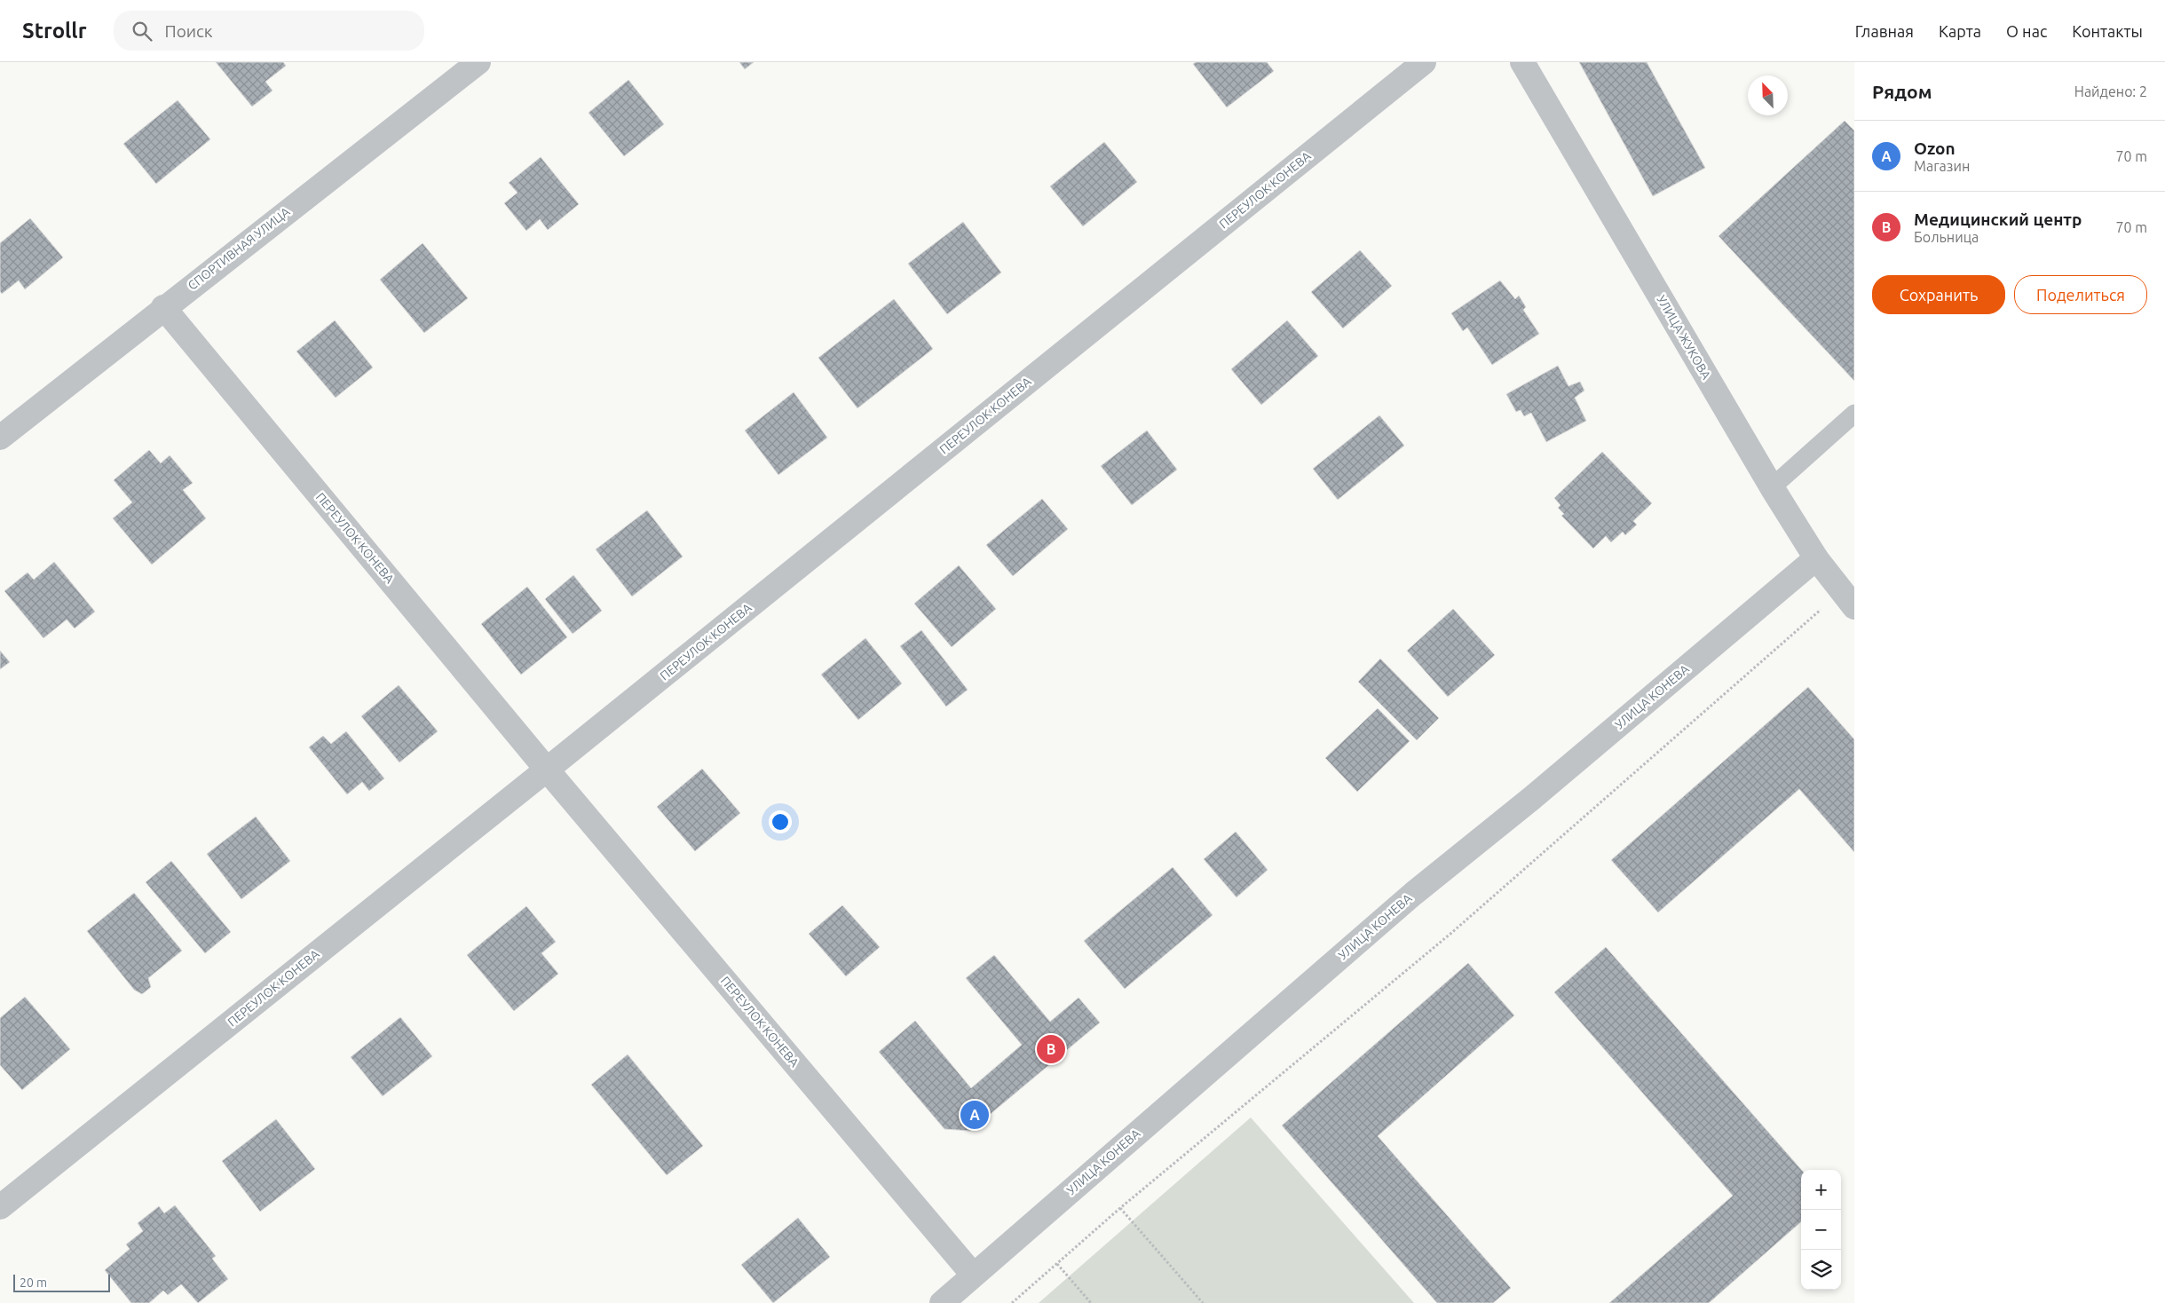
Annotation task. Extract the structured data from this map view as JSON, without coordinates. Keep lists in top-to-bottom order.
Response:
{
  "streets": {
    "street": [
      "ПЕРЕУЛОК КОНЕВА",
      "СПОРТИВНАЯ УЛИЦА",
      "УЛИЦА ЖУКОВА",
      "УЛИЦА КОНЕВА"
    ]
  },
  "crossings": [
    ["ПЕРЕУЛОК КОНЕВА", "СПОРТИВНАЯ УЛИЦА"],
    ["ПЕРЕУЛОК КОНЕВА", "УЛИЦА КОНЕВА"],
    ["УЛИЦА ЖУКОВА", "УЛИЦА КОНЕВА"]
  ],
  "scale_bar": "20 m",
  "north": "top left",
  "page": {
    "header": "Strollr",
    "search": "Поиск",
    "nav": [
      "Главная",
      "Карта",
      "О нас",
      "Контакты"
    ],
    "heading": ["Рядом", "Найдено: 2"],
    "list": [
      {
        "mark": "A",
        "name": "Ozon",
        "note": "Магазин",
        "value": "70 m"
      },
      {
        "mark": "B",
        "name": "Медицинский центр",
        "note": "Больница",
        "value": "70 m"
      }
    ],
    "buttons": ["Сохранить", "Поделиться"],
    "pins": ["B", "A"],
    "map_buttons": ["+", "−"],
    "scale": "20 m"
  }
}
